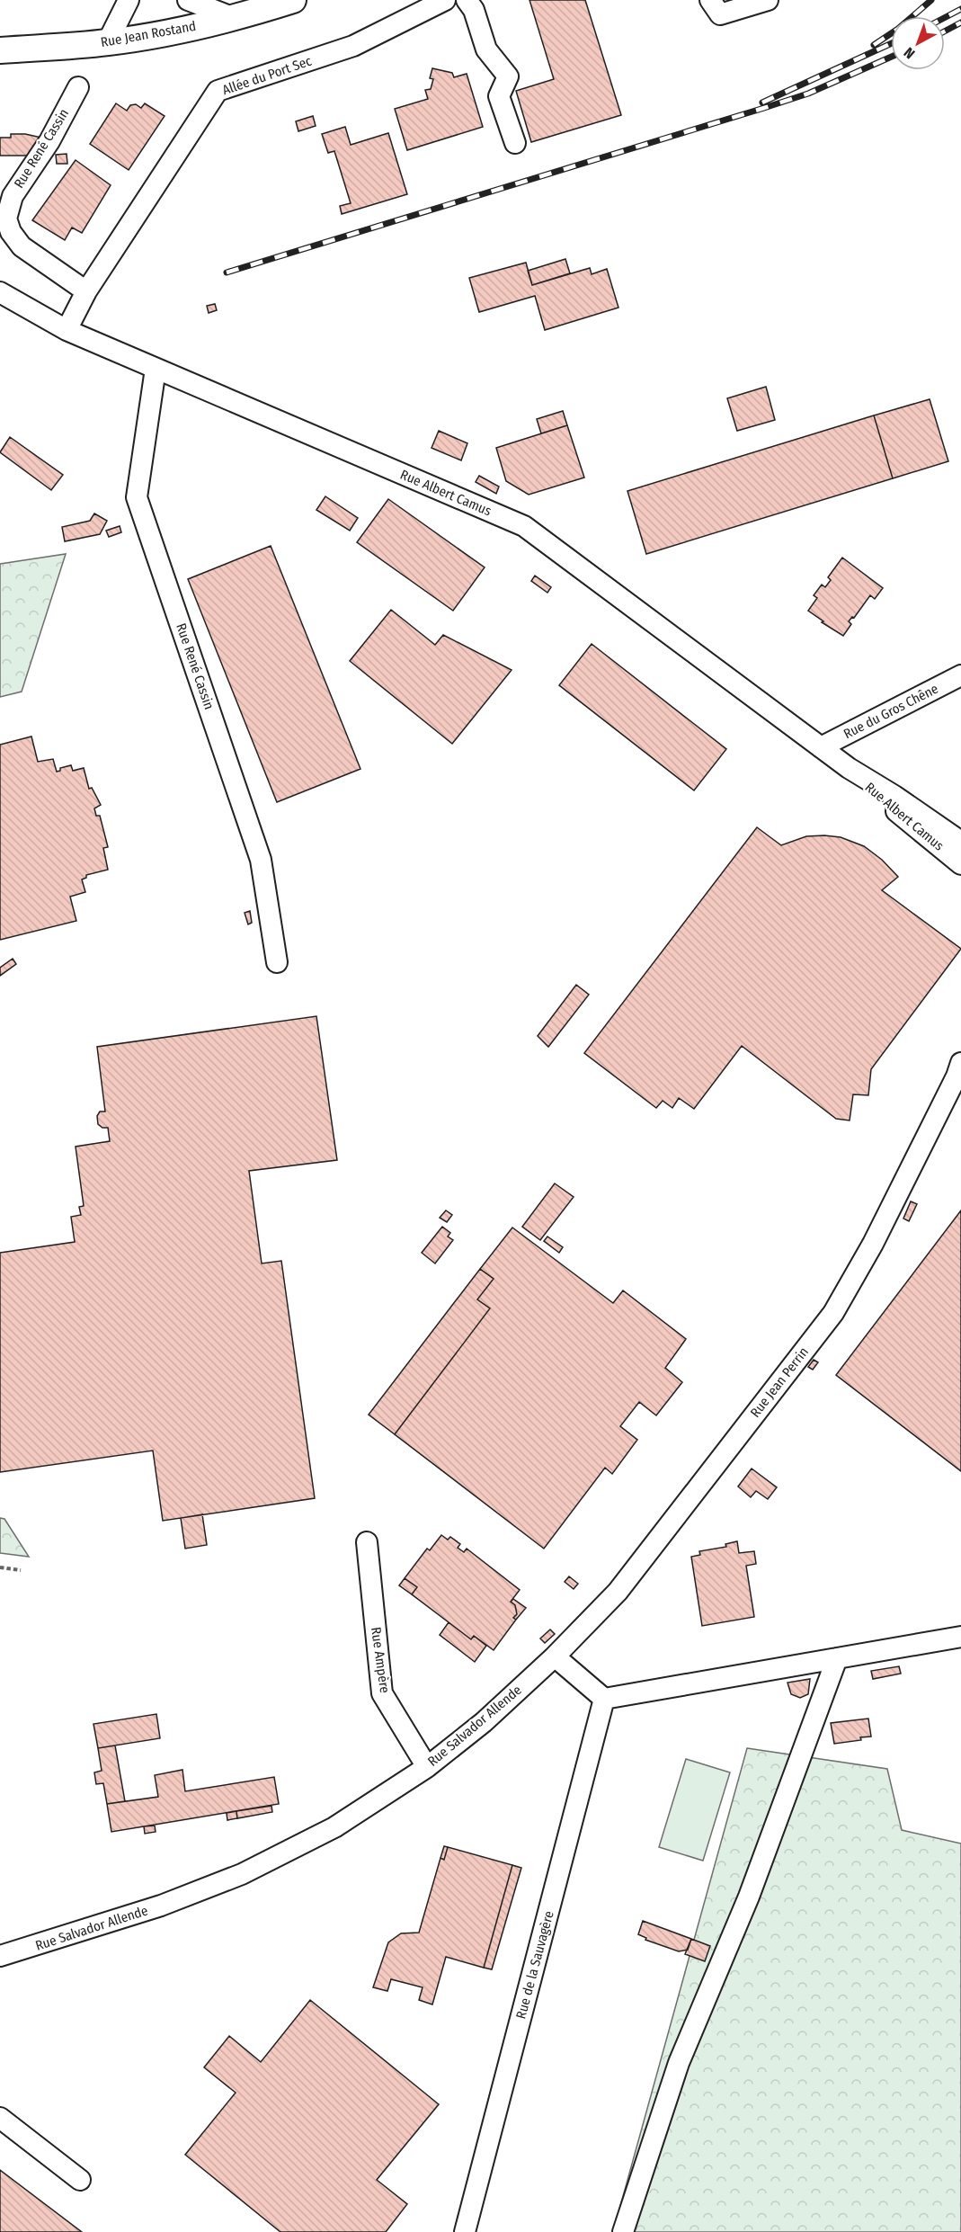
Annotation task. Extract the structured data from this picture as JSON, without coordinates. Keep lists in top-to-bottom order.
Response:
{
  "streets": {
    "main road": ["Rue Jean Rostand"],
    "street": [
      "Allée du Port Sec",
      "Rue René Cassin",
      "Rue Albert Camus",
      "Rue du Gros Chêne",
      "Rue Jean Perrin",
      "Rue Ampère",
      "Rue Salvador Allende",
      "Rue de la Sauvagère"
    ]
  },
  "crossings": [
    ["Allée du Port Sec", "Rue René Cassin"],
    ["Rue René Cassin", "Rue Albert Camus"],
    ["Rue Albert Camus", "Rue du Gros Chêne"],
    ["Rue Jean Perrin", "Rue Salvador Allende"],
    ["Rue Ampère", "Rue Salvador Allende"]
  ],
  "north": "bottom left"
}
